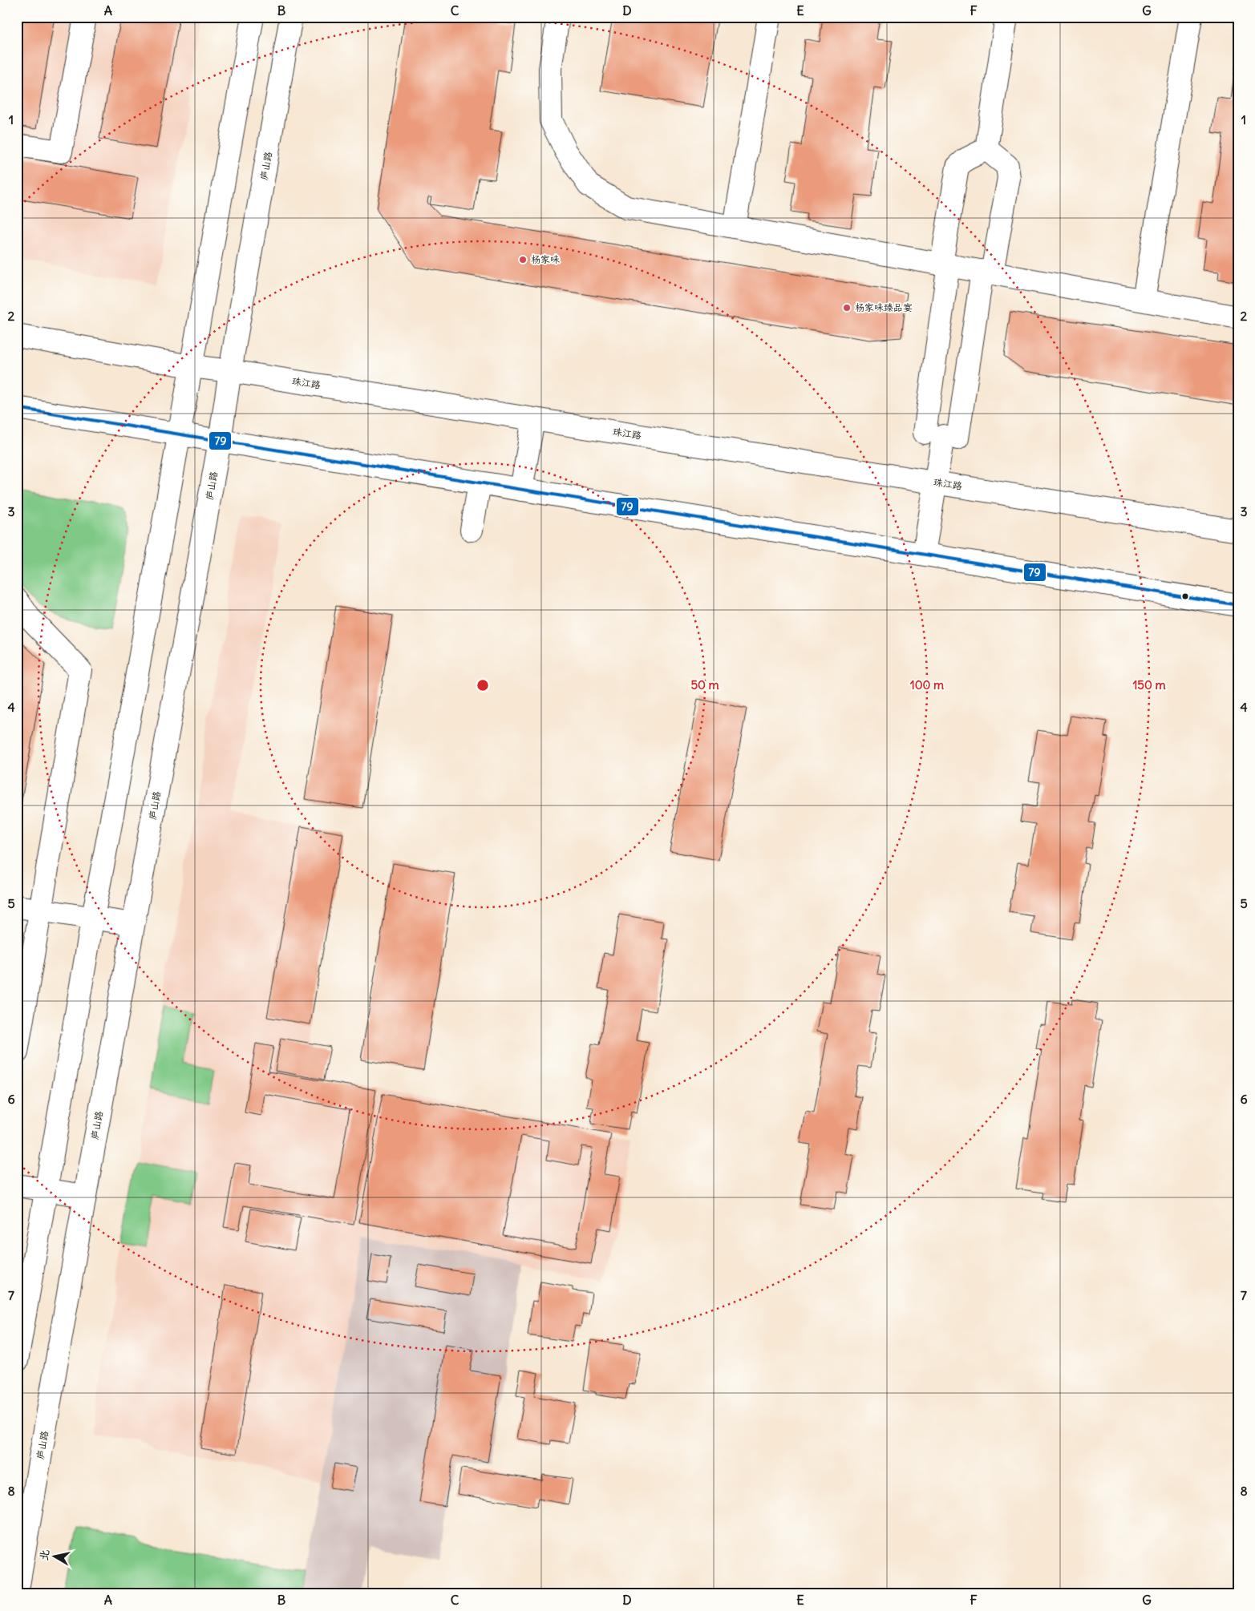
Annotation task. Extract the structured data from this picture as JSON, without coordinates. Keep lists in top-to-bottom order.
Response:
{
  "streets": {
    "street": ["庐山路", "珠江路"]
  },
  "crossings": [
    ["庐山路", "珠江路"]
  ],
  "places": ["杨家味", "杨家味臻品宴"],
  "lines": ["transit line 79"],
  "north": "left",
  "grid": {
    "columns": [
      "A",
      "B",
      "C",
      "D",
      "E",
      "F",
      "G"
    ],
    "rows": [
      "1",
      "2",
      "3",
      "4",
      "5",
      "6",
      "7",
      "8"
    ]
  },
  "rings": ["50 m", "100 m", "150 m"]
}
